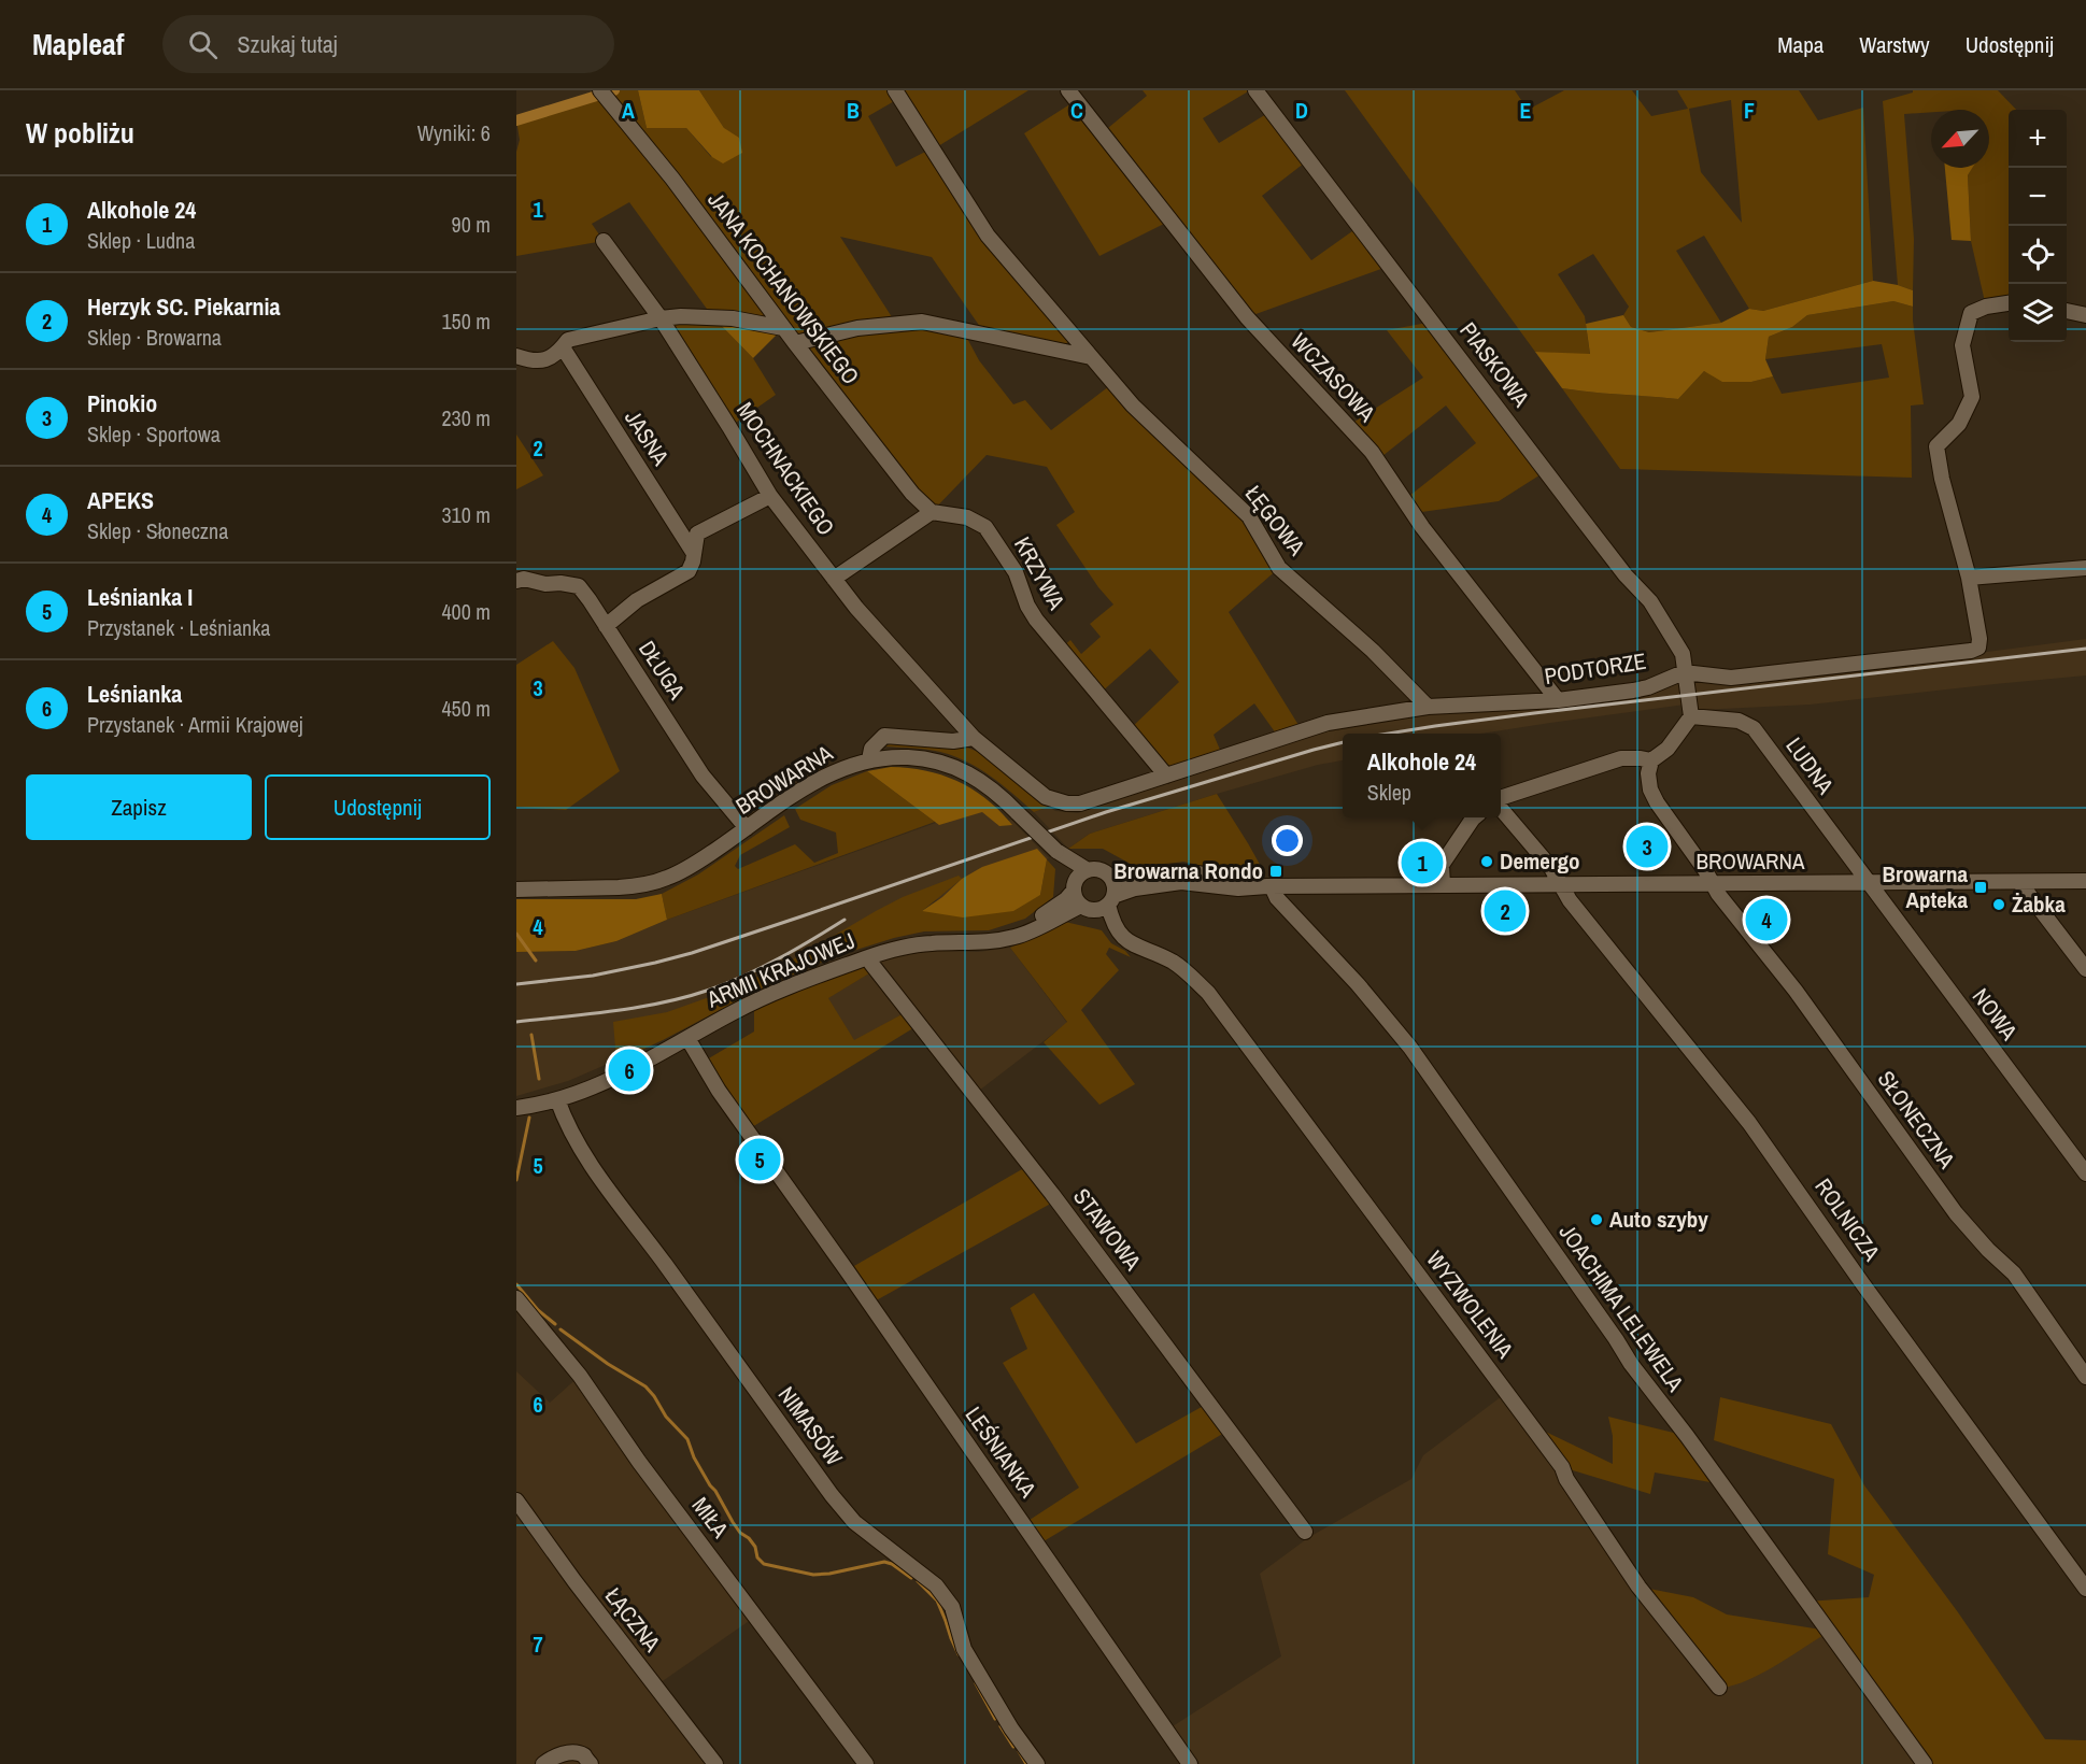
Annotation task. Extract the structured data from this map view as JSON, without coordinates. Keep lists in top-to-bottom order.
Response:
{
  "streets": {
    "street": [
      "JANA KOCHANOWSKIEGO",
      "PIASKOWA",
      "WCZASOWA",
      "JASNA",
      "MOCHNACKIEGO",
      "ŁĘGOWA",
      "KRZYWA",
      "PODTORZE",
      "DŁUGA",
      "LUDNA",
      "BROWARNA",
      "ARMII KRAJOWEJ",
      "NOWA",
      "SŁONECZNA",
      "ROLNICZA",
      "STAWOWA",
      "WYZWOLENIA",
      "JOACHIMA LELEWELA",
      "NIMASÓW",
      "LEŚNIANKA",
      "MIŁA",
      "ŁĄCZNA"
    ]
  },
  "crossings": [
    ["JANA KOCHANOWSKIEGO", "KRZYWA"],
    ["PIASKOWA", "PODTORZE"],
    ["WCZASOWA", "PODTORZE"],
    ["MOCHNACKIEGO", "PODTORZE"],
    ["ŁĘGOWA", "PODTORZE"],
    ["KRZYWA", "PODTORZE"],
    ["DŁUGA", "BROWARNA"],
    ["LUDNA", "BROWARNA"],
    ["LUDNA", "NOWA"],
    ["BROWARNA", "ARMII KRAJOWEJ"],
    ["BROWARNA", "NOWA"],
    ["BROWARNA", "SŁONECZNA"],
    ["BROWARNA", "ROLNICZA"],
    ["BROWARNA", "WYZWOLENIA"],
    ["BROWARNA", "JOACHIMA LELEWELA"],
    ["ARMII KRAJOWEJ", "STAWOWA"],
    ["ARMII KRAJOWEJ", "WYZWOLENIA"],
    ["ARMII KRAJOWEJ", "NIMASÓW"],
    ["ARMII KRAJOWEJ", "LEŚNIANKA"]
  ],
  "places": {
    "other": ["Demergo", "Żabka", "Auto szyby"],
    "transit": ["Browarna Rondo", "Browarna Apteka"]
  },
  "north": "bottom left",
  "page": {
    "header": "Mapleaf",
    "search": "Szukaj tutaj",
    "nav": ["Mapa", "Warstwy", "Udostępnij"],
    "heading": ["W pobliżu", "Wyniki: 6"],
    "map_buttons": ["+", "−"],
    "list": [
      {
        "mark": "1",
        "name": "Alkohole 24",
        "note": "Sklep · Ludna",
        "value": "90 m"
      },
      {
        "mark": "2",
        "name": "Herzyk SC. Piekarnia",
        "note": "Sklep · Browarna",
        "value": "150 m"
      },
      {
        "mark": "3",
        "name": "Pinokio",
        "note": "Sklep · Sportowa",
        "value": "230 m"
      },
      {
        "mark": "4",
        "name": "APEKS",
        "note": "Sklep · Słoneczna",
        "value": "310 m"
      },
      {
        "mark": "5",
        "name": "Leśnianka I",
        "note": "Przystanek · Leśnianka",
        "value": "400 m"
      },
      {
        "mark": "6",
        "name": "Leśnianka",
        "note": "Przystanek · Armii Krajowej",
        "value": "450 m"
      }
    ],
    "popup": ["Alkohole 24", "Sklep"],
    "buttons": ["Zapisz", "Udostępnij"],
    "pins": [
      "3",
      "1",
      "2",
      "4",
      "6",
      "5"
    ]
  },
  "grid": {
    "columns": [
      "A",
      "B",
      "C",
      "D",
      "E",
      "F"
    ],
    "rows": [
      "1",
      "2",
      "3",
      "4",
      "5",
      "6",
      "7"
    ]
  }
}
